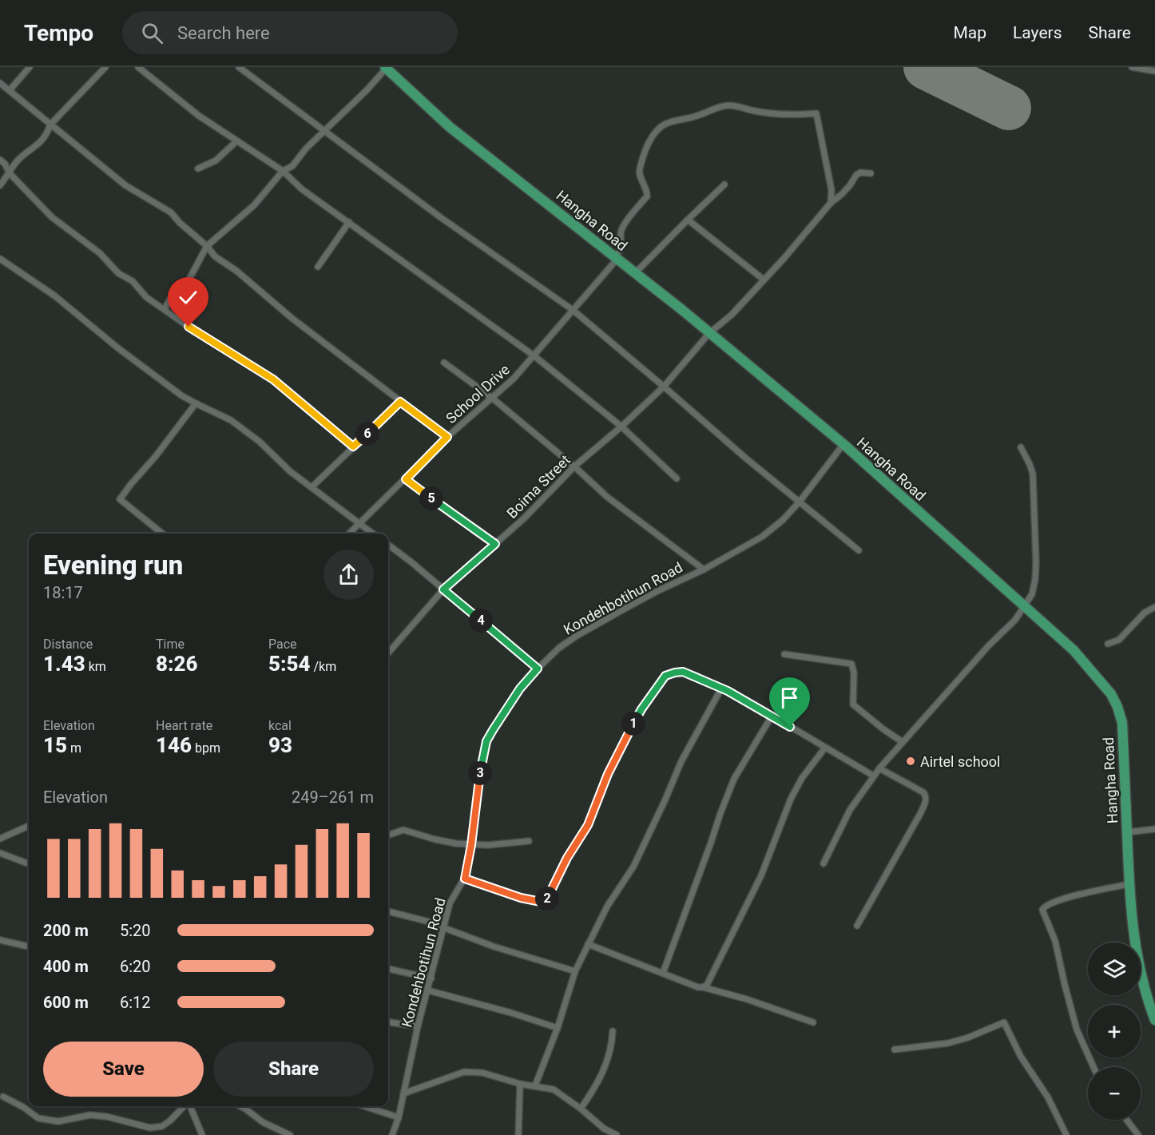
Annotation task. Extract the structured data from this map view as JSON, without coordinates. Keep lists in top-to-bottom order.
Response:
{
  "streets": {
    "highway": ["Hangha Road"],
    "street": ["School Drive", "Boima Street", "Kondehbotihun Road"]
  },
  "crossings": [
    ["Hangha Road", "School Drive"],
    ["Hangha Road", "Boima Street"],
    ["Hangha Road", "Kondehbotihun Road"],
    ["School Drive", "Boima Street"]
  ],
  "places": ["Airtel school"],
  "page": {
    "header": "Tempo",
    "search": "Search here",
    "nav": ["Map", "Layers", "Share"],
    "pins": [
      "6",
      "5",
      "4",
      "1",
      "3",
      "2"
    ],
    "heading": ["Evening run", "18:17"],
    "stats": [
      ["Distance", "1.43 km"],
      ["Time", "8:26"],
      ["Pace", "5:54 /km"],
      ["Elevation", "15 m"],
      ["Heart rate", "146 bpm"],
      ["kcal", "93"]
    ],
    "chart": ["Elevation", "249–261 m"],
    "list": [
      {
        "name": "200 m",
        "note": "5:20"
      },
      {
        "name": "400 m",
        "note": "6:20"
      },
      {
        "name": "600 m",
        "note": "6:12"
      }
    ],
    "map_buttons": ["+", "−"],
    "buttons": ["Save", "Share"]
  }
}
